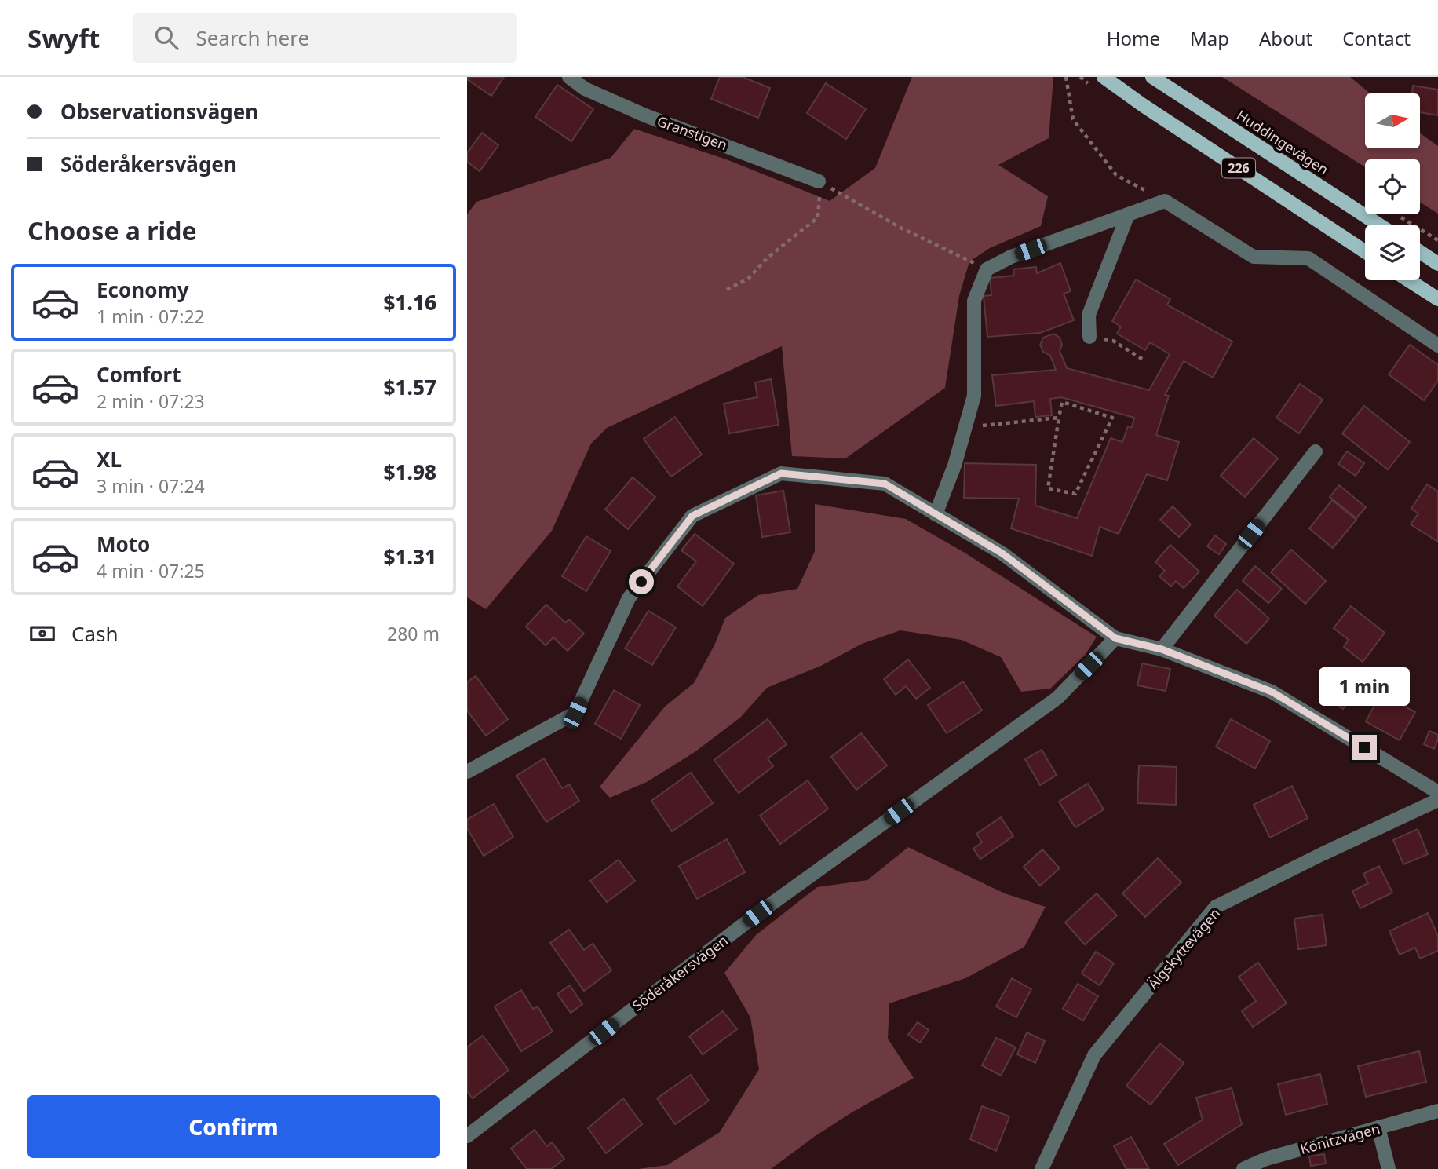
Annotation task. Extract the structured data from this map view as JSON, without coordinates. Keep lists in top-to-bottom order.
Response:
{
  "streets": {
    "main road": ["Huddingevägen", "226"],
    "street": [
      "Granstigen",
      "Älgskyttevägen",
      "Söderåkersvägen",
      "Könitzvägen"
    ]
  },
  "north": "right",
  "page": {
    "header": "Swyft",
    "search": "Search here",
    "nav": [
      "Home",
      "Map",
      "About",
      "Contact"
    ],
    "banner": ["Observationsvägen", "Söderåkersvägen"],
    "heading": "Choose a ride",
    "list": [
      {
        "name": "Economy",
        "note": "1 min · 07:22",
        "value": "$1.16"
      },
      {
        "name": "Comfort",
        "note": "2 min · 07:23",
        "value": "$1.57"
      },
      {
        "name": "XL",
        "note": "3 min · 07:24",
        "value": "$1.98"
      },
      {
        "name": "Moto",
        "note": "4 min · 07:25",
        "value": "$1.31"
      }
    ],
    "pay": ["Cash", "280 m"],
    "bubble": "1 min",
    "buttons": "Confirm"
  }
}
